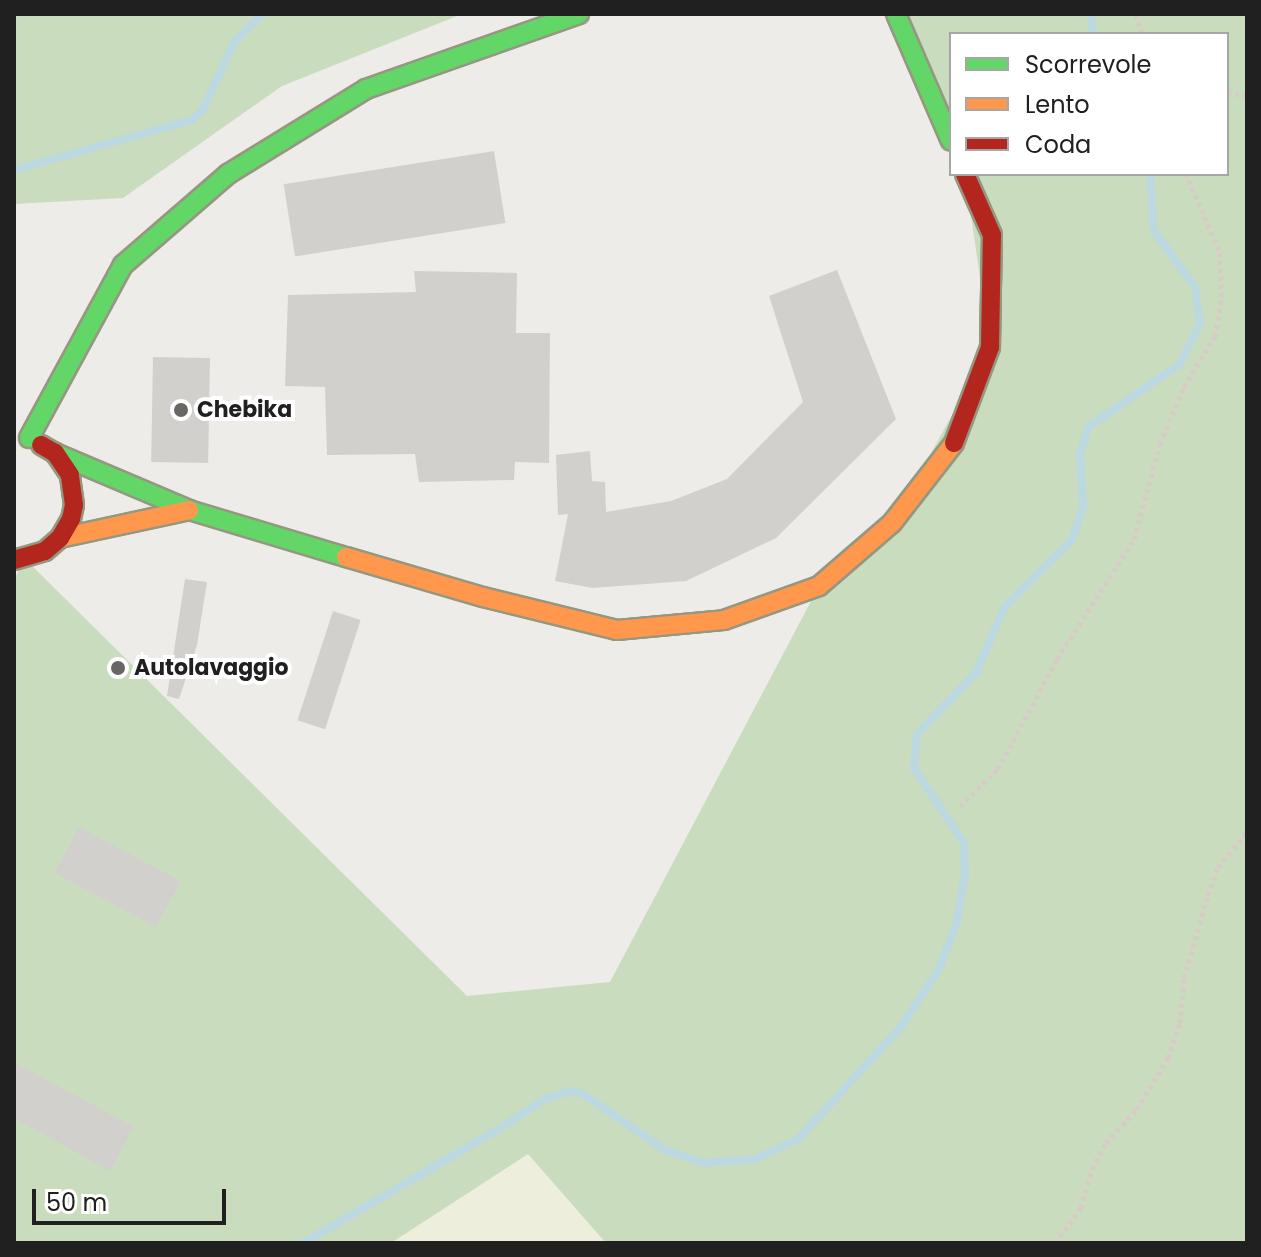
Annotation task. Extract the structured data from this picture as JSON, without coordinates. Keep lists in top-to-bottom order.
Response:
{
  "places": ["Chebika", "Autolavaggio"],
  "legend": ["Scorrevole", "Lento", "Coda"],
  "scale_bar": "50 m"
}
